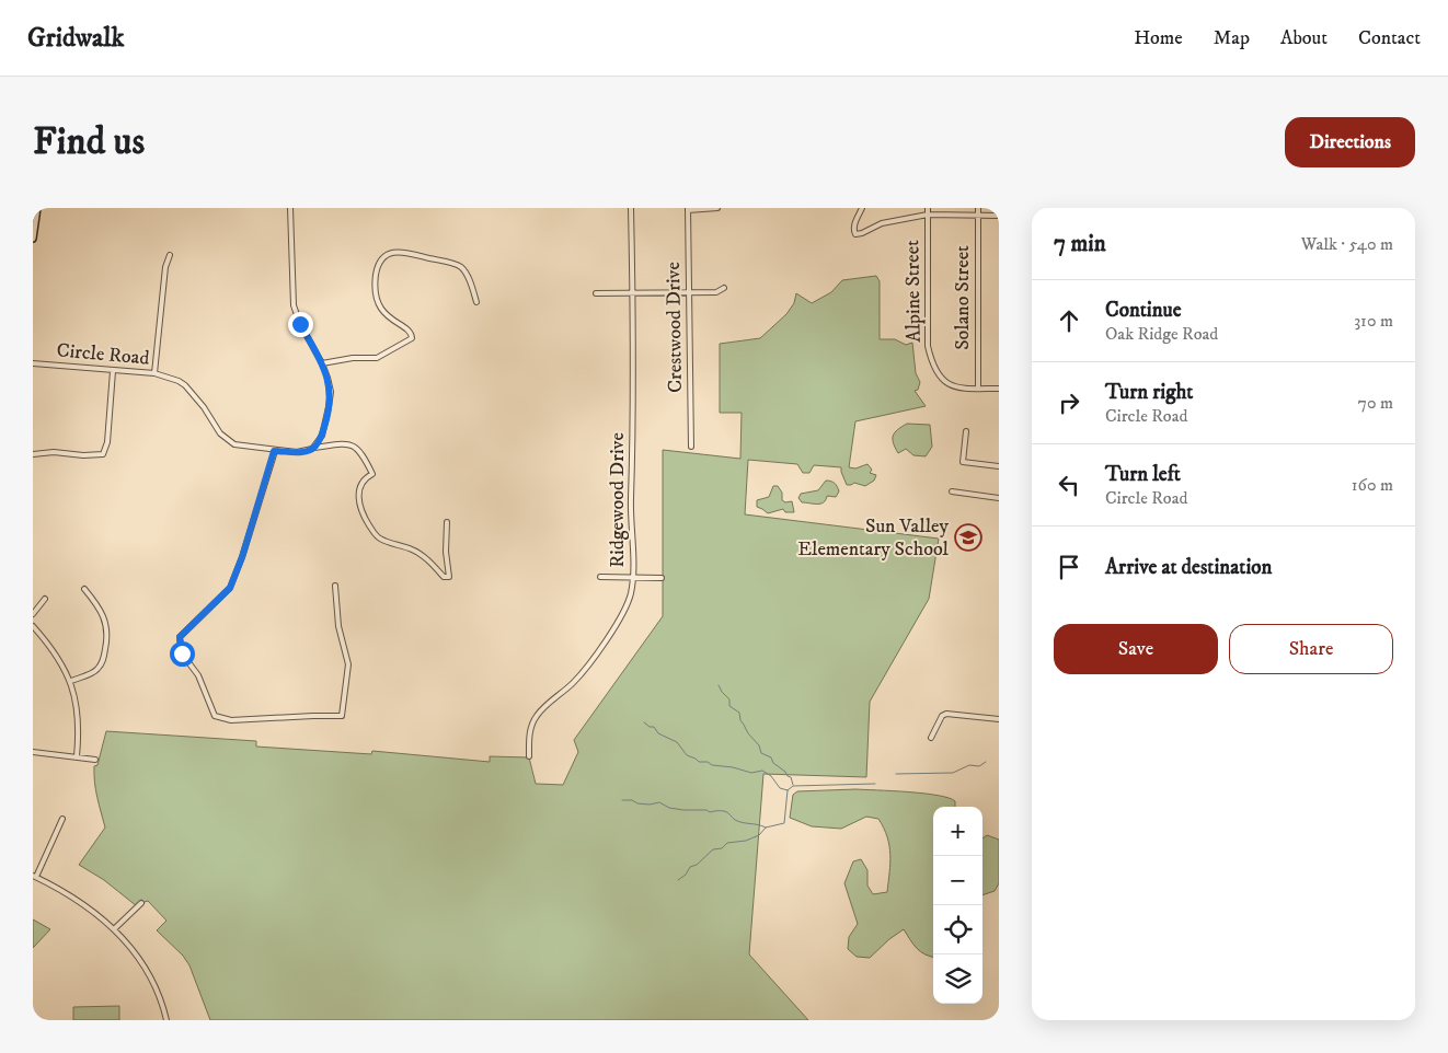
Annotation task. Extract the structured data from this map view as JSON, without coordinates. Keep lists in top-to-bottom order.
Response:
{
  "streets": {
    "street": [
      "Alpine Street",
      "Solano Street",
      "Crestwood Drive",
      "Circle Road",
      "Ridgewood Drive"
    ]
  },
  "crossings": [
    ["Alpine Street", "Solano Street"]
  ],
  "places": {
    "school or university": ["Sun Valley Elementary School"]
  },
  "page": {
    "header": "Gridwalk",
    "nav": [
      "Home",
      "Map",
      "About",
      "Contact"
    ],
    "buttons": [
      "Directions",
      ["Save", "Share"]
    ],
    "title": "Find us",
    "heading": ["7 min", "Walk · 540 m"],
    "list": [
      ["Continue", "Oak Ridge Road", "310 m"],
      ["Turn right", "Circle Road", "70 m"],
      ["Turn left", "Circle Road", "160 m"],
      "Arrive at destination"
    ],
    "map_buttons": ["+", "−"]
  }
}
